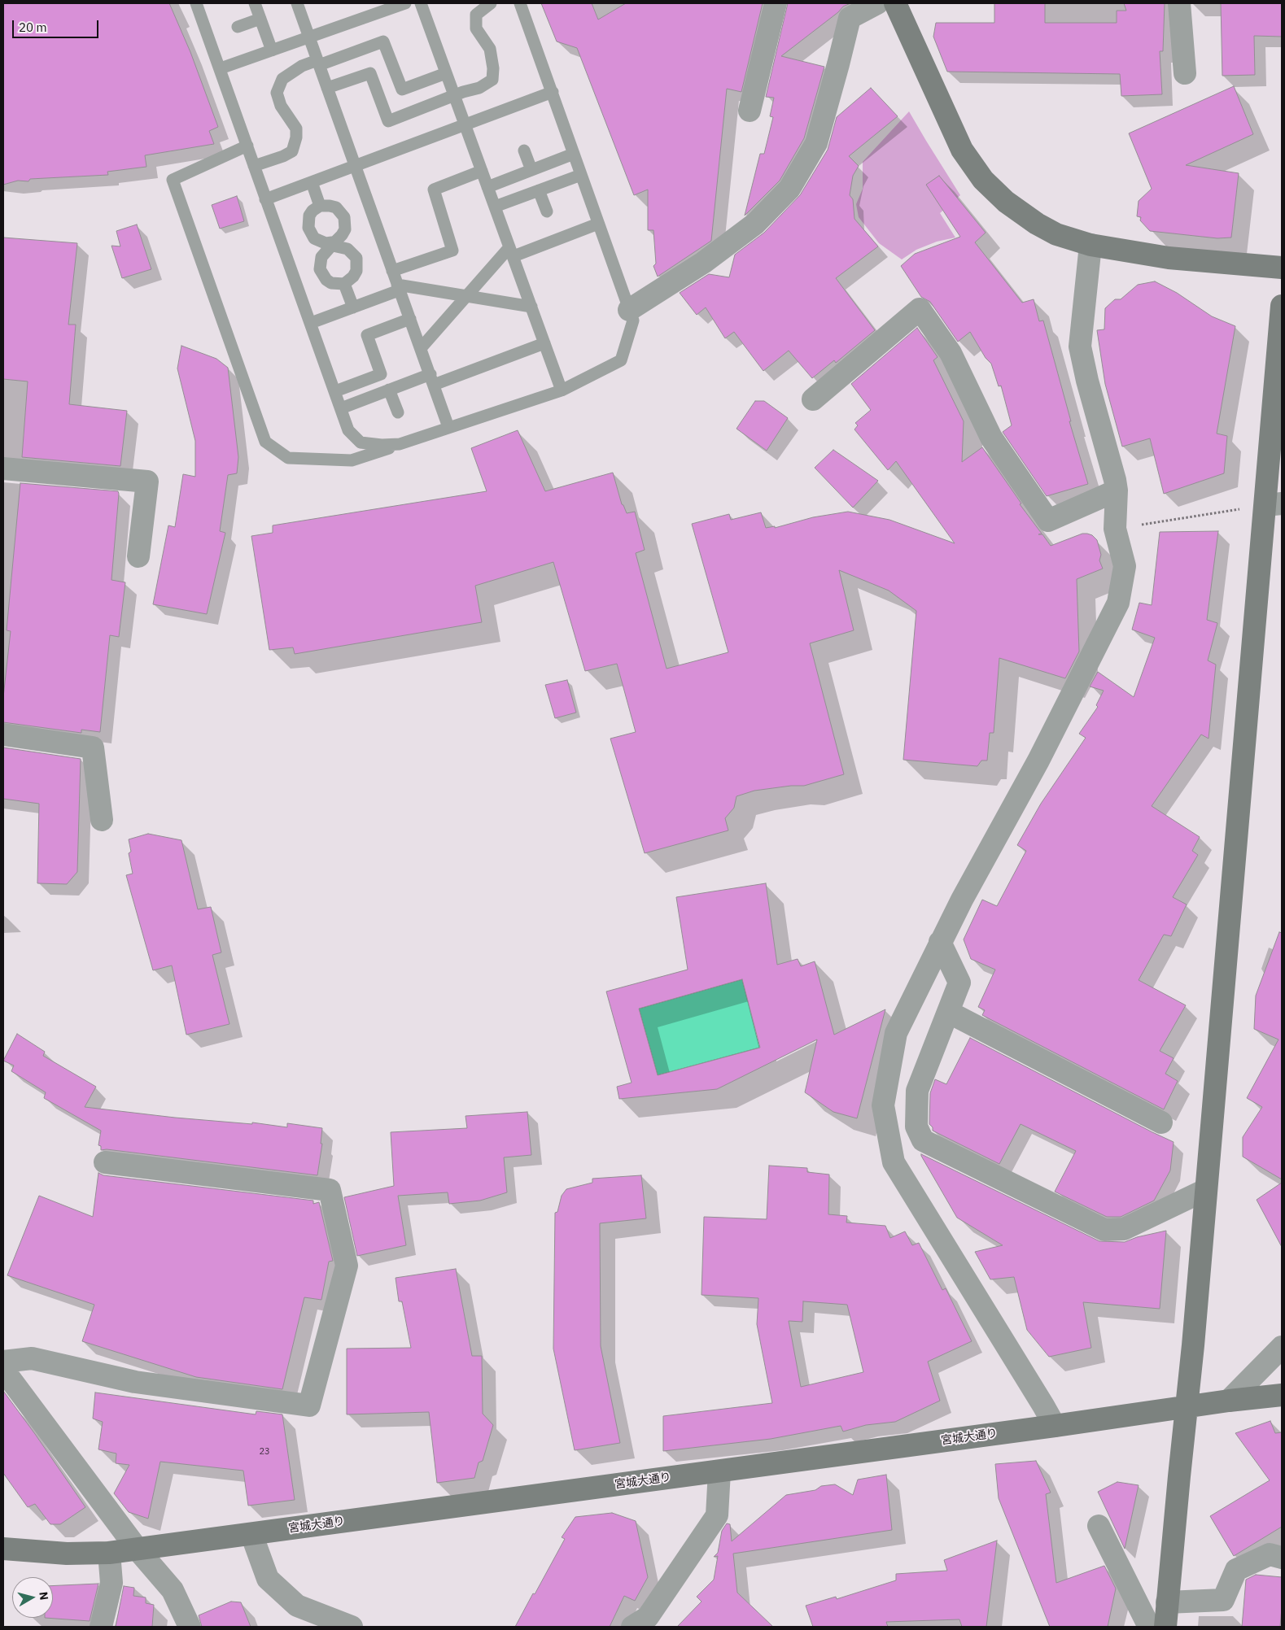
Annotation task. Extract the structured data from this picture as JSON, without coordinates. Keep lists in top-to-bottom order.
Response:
{
  "streets": {
    "street": ["宮城大通り"]
  },
  "house_numbers": ["23"],
  "scale_bar": "20 m",
  "north": "right"
}
